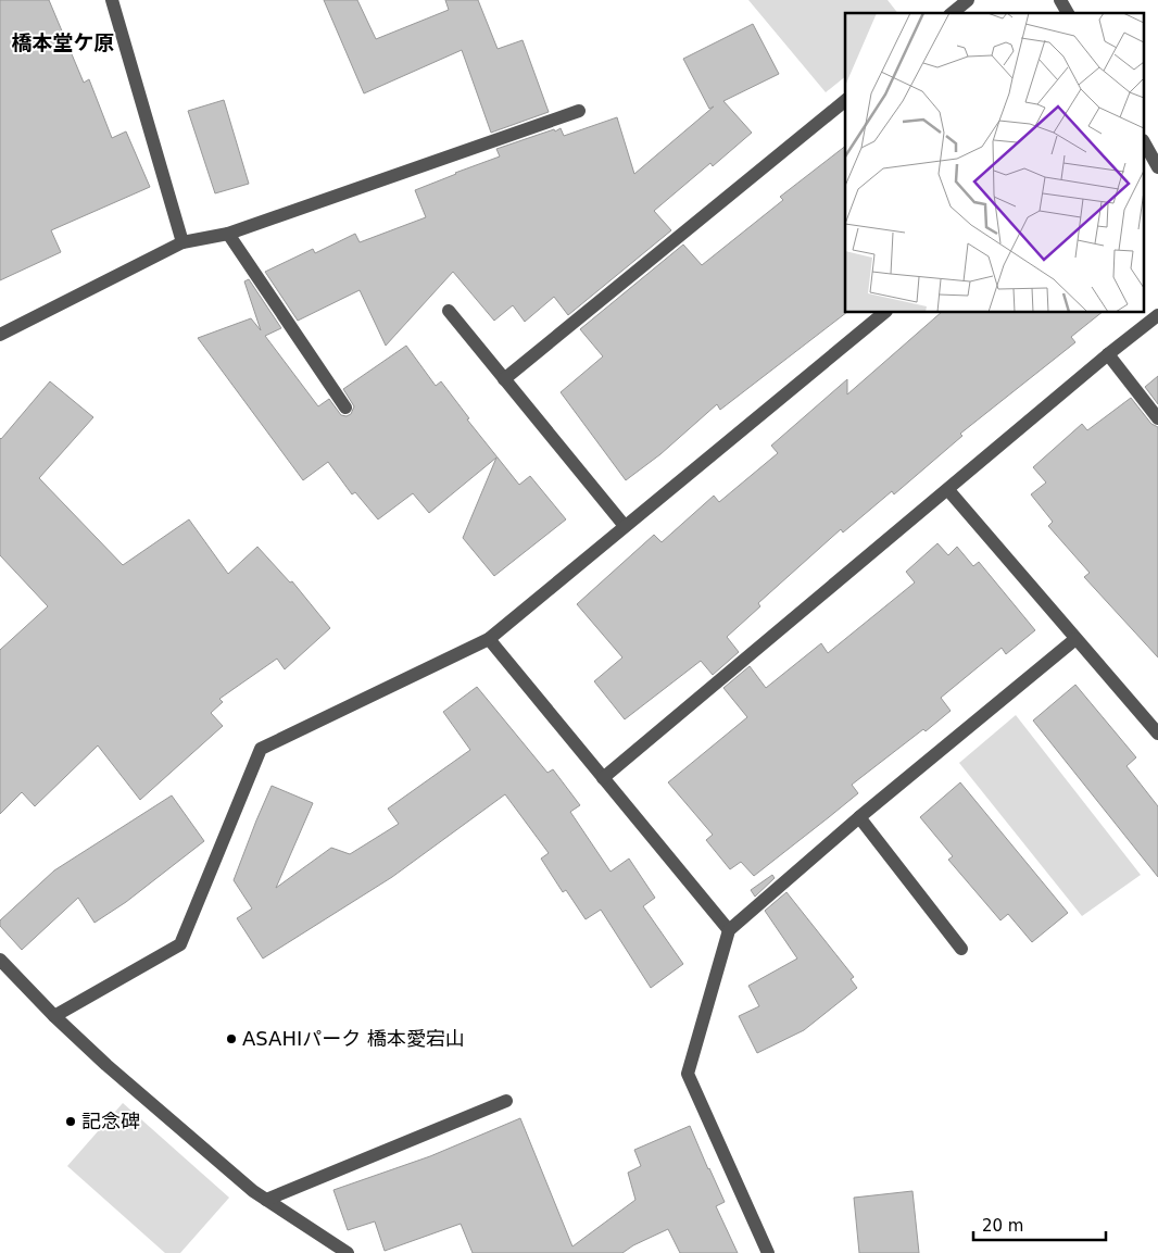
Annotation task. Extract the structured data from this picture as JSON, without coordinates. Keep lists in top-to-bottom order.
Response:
{
  "districts": ["橋本堂ケ原"],
  "places": ["ASAHIパーク 橋本愛宕山", "記念碑"],
  "scale_bar": "20 m"
}
